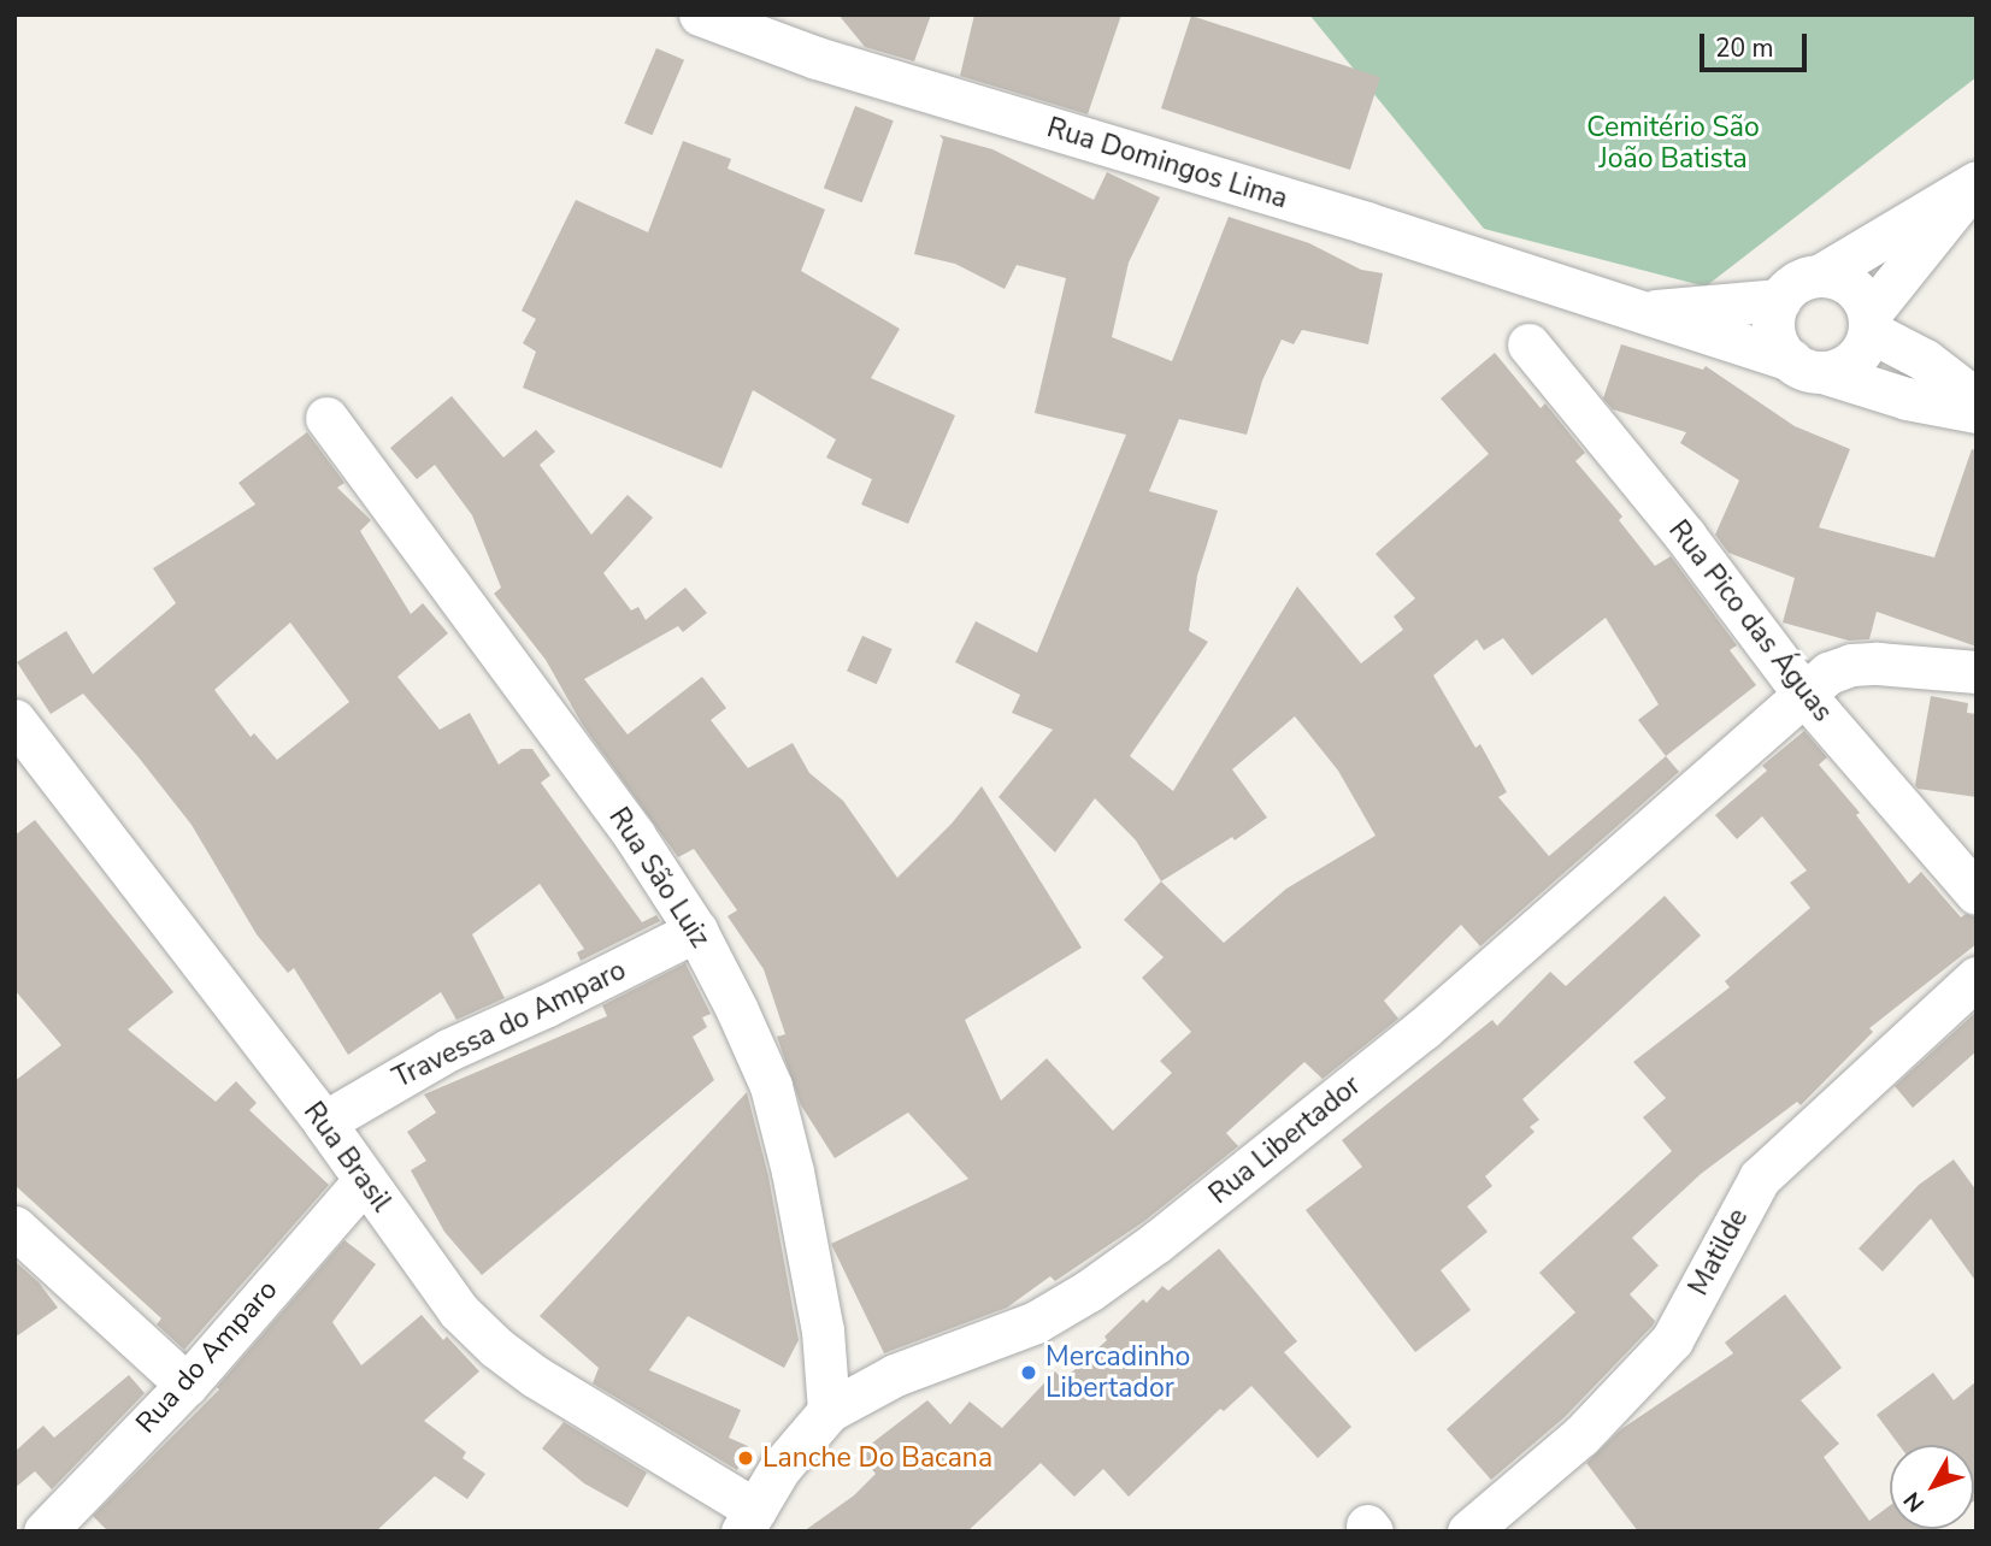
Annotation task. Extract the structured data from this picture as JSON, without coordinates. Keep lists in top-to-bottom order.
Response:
{
  "streets": {
    "street": [
      "Rua Domingos Lima",
      "Rua Pico das Águas",
      "Rua São Luiz",
      "Travessa do Amparo",
      "Rua Libertador",
      "Rua Brasil",
      "Matilde",
      "Rua do Amparo"
    ]
  },
  "crossings": [
    ["Rua Pico das Águas", "Rua Libertador"],
    ["Rua São Luiz", "Travessa do Amparo"],
    ["Rua São Luiz", "Rua Libertador"],
    ["Travessa do Amparo", "Rua Brasil"],
    ["Rua Libertador", "Rua Brasil"],
    ["Rua Brasil", "Rua do Amparo"]
  ],
  "parks": ["Cemitério São João Batista"],
  "places": ["Mercadinho Libertador", "Lanche Do Bacana"],
  "scale_bar": "20 m",
  "north": "bottom left"
}
